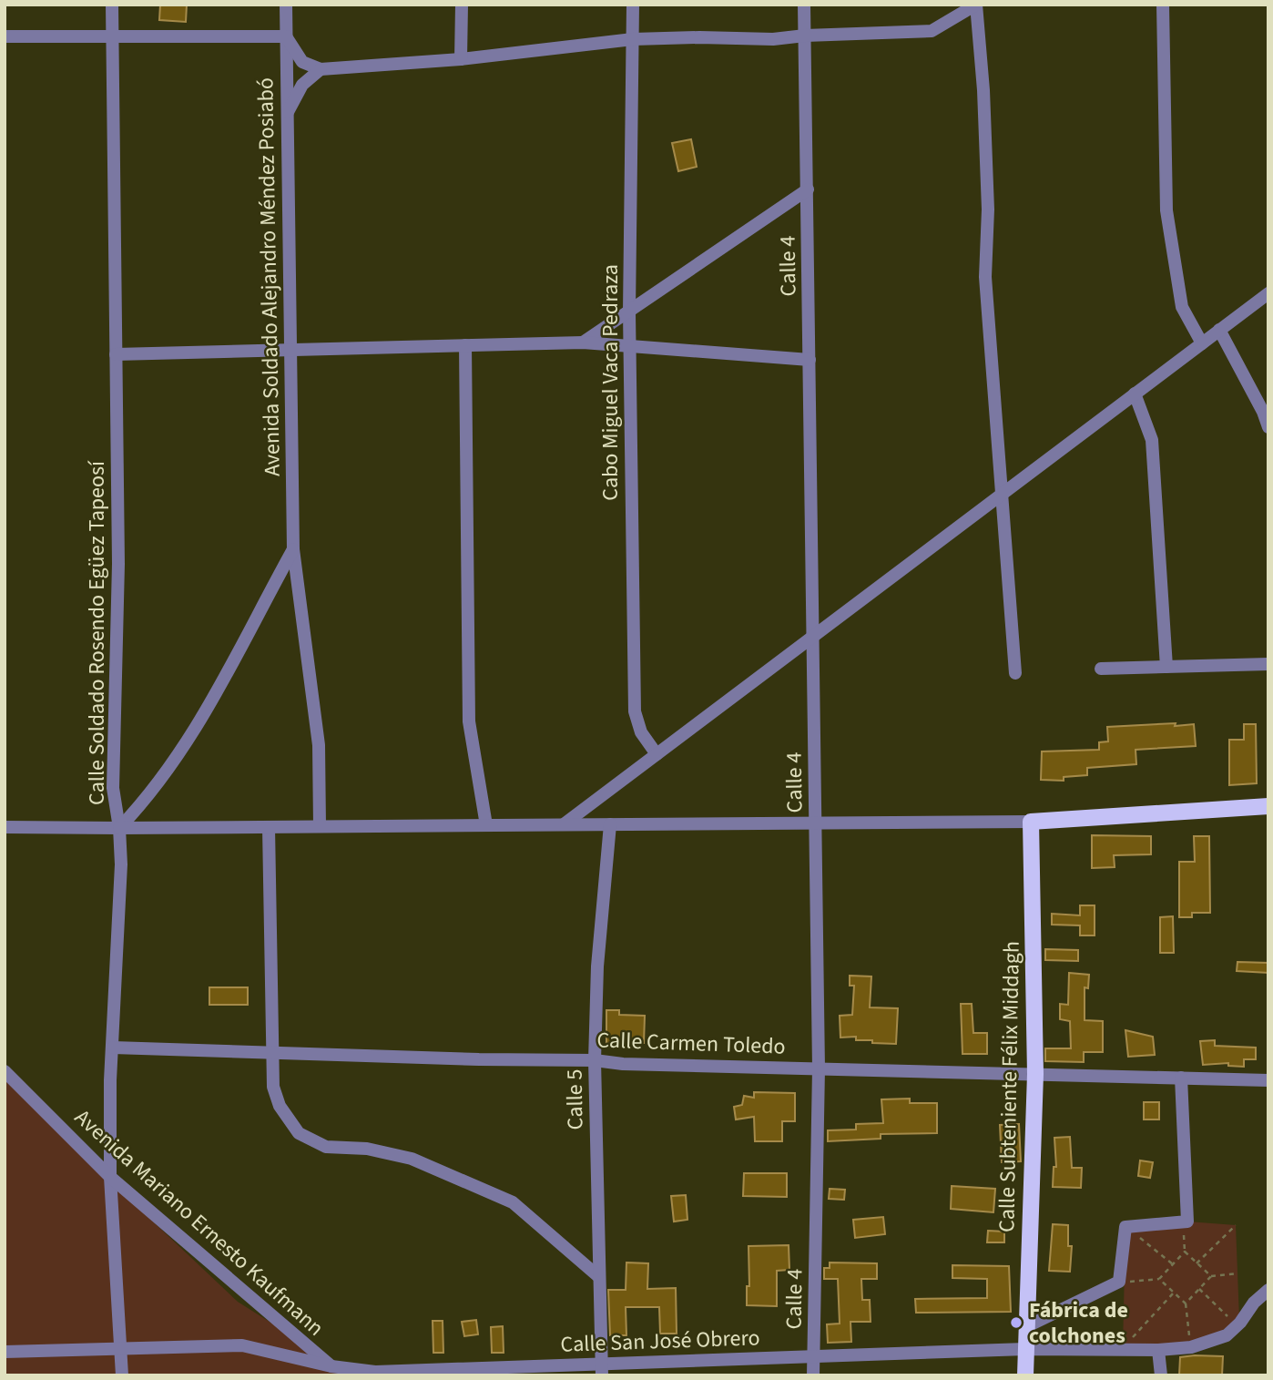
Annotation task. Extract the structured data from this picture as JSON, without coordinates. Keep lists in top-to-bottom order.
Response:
{
  "streets": {
    "main road": ["Calle Subteniente Félix Middagh"],
    "street": [
      "Calle 4",
      "Avenida Soldado Alejandro Méndez Posiabó",
      "Cabo Miguel Vaca Pedraza",
      "Calle Soldado Rosendo Egüez Tapeosí",
      "Calle Carmen Toledo",
      "Calle 5",
      "Avenida Mariano Ernesto Kaufmann",
      "Calle San José Obrero"
    ]
  },
  "crossings": [
    ["Calle 4", "Calle Carmen Toledo"],
    ["Calle 4", "Calle San José Obrero"],
    ["Calle Soldado Rosendo Egüez Tapeosí", "Calle Carmen Toledo"],
    ["Calle Soldado Rosendo Egüez Tapeosí", "Avenida Mariano Ernesto Kaufmann"],
    ["Calle Carmen Toledo", "Calle Subteniente Félix Middagh"],
    ["Calle Carmen Toledo", "Calle 5"],
    ["Calle Subteniente Félix Middagh", "Calle San José Obrero"],
    ["Calle 5", "Calle San José Obrero"],
    ["Avenida Mariano Ernesto Kaufmann", "Calle San José Obrero"]
  ],
  "places": ["Fábrica de colchones"]
}
